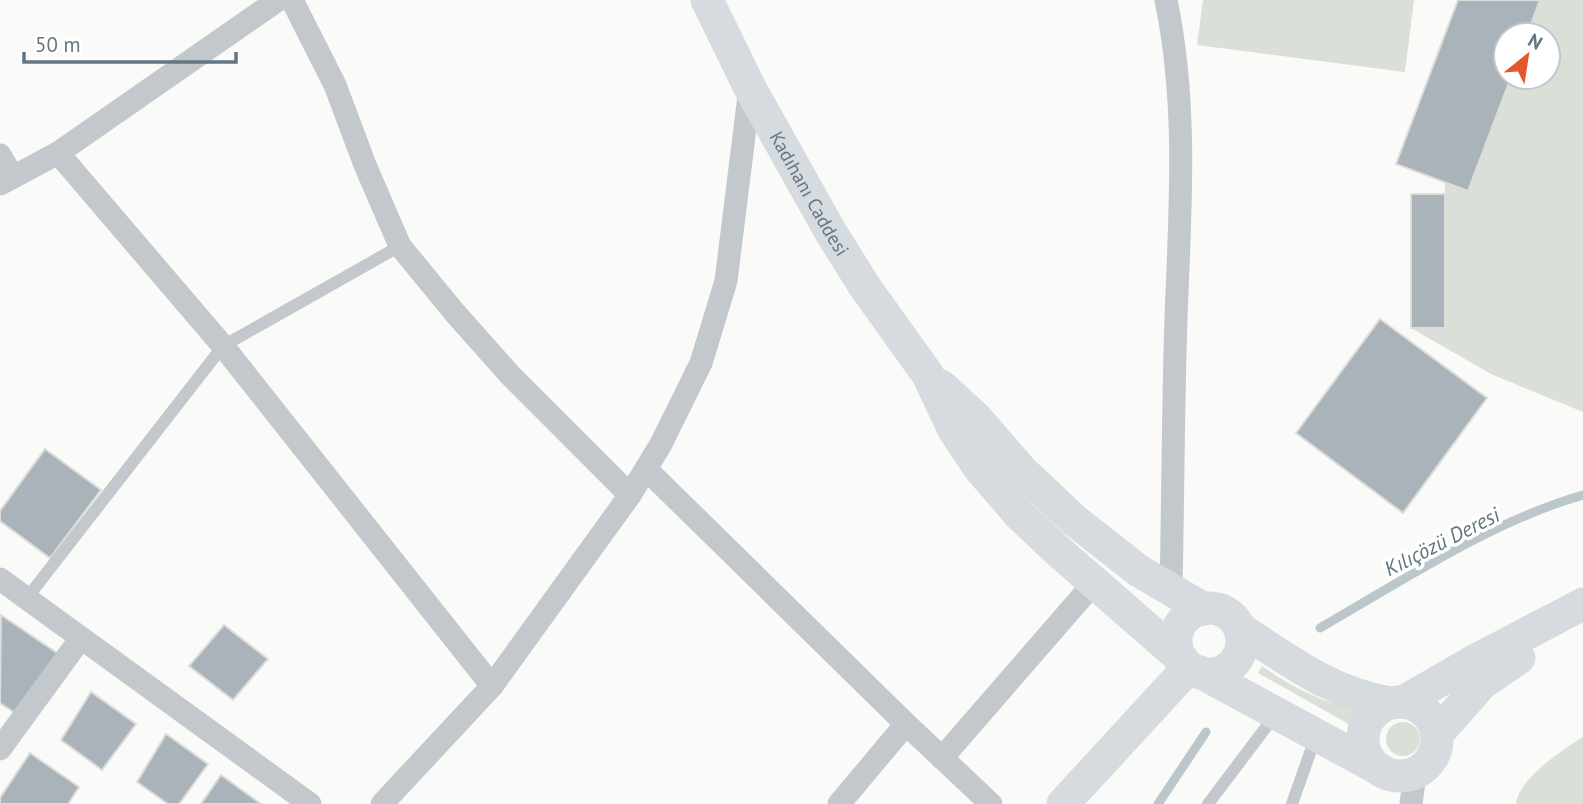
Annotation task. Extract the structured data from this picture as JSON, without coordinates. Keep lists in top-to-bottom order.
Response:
{
  "streets": {
    "main road": ["Kadıhanı Caddesi"]
  },
  "water": ["Kılıçözü Deresi"],
  "scale_bar": "50 m",
  "north": "top right"
}
